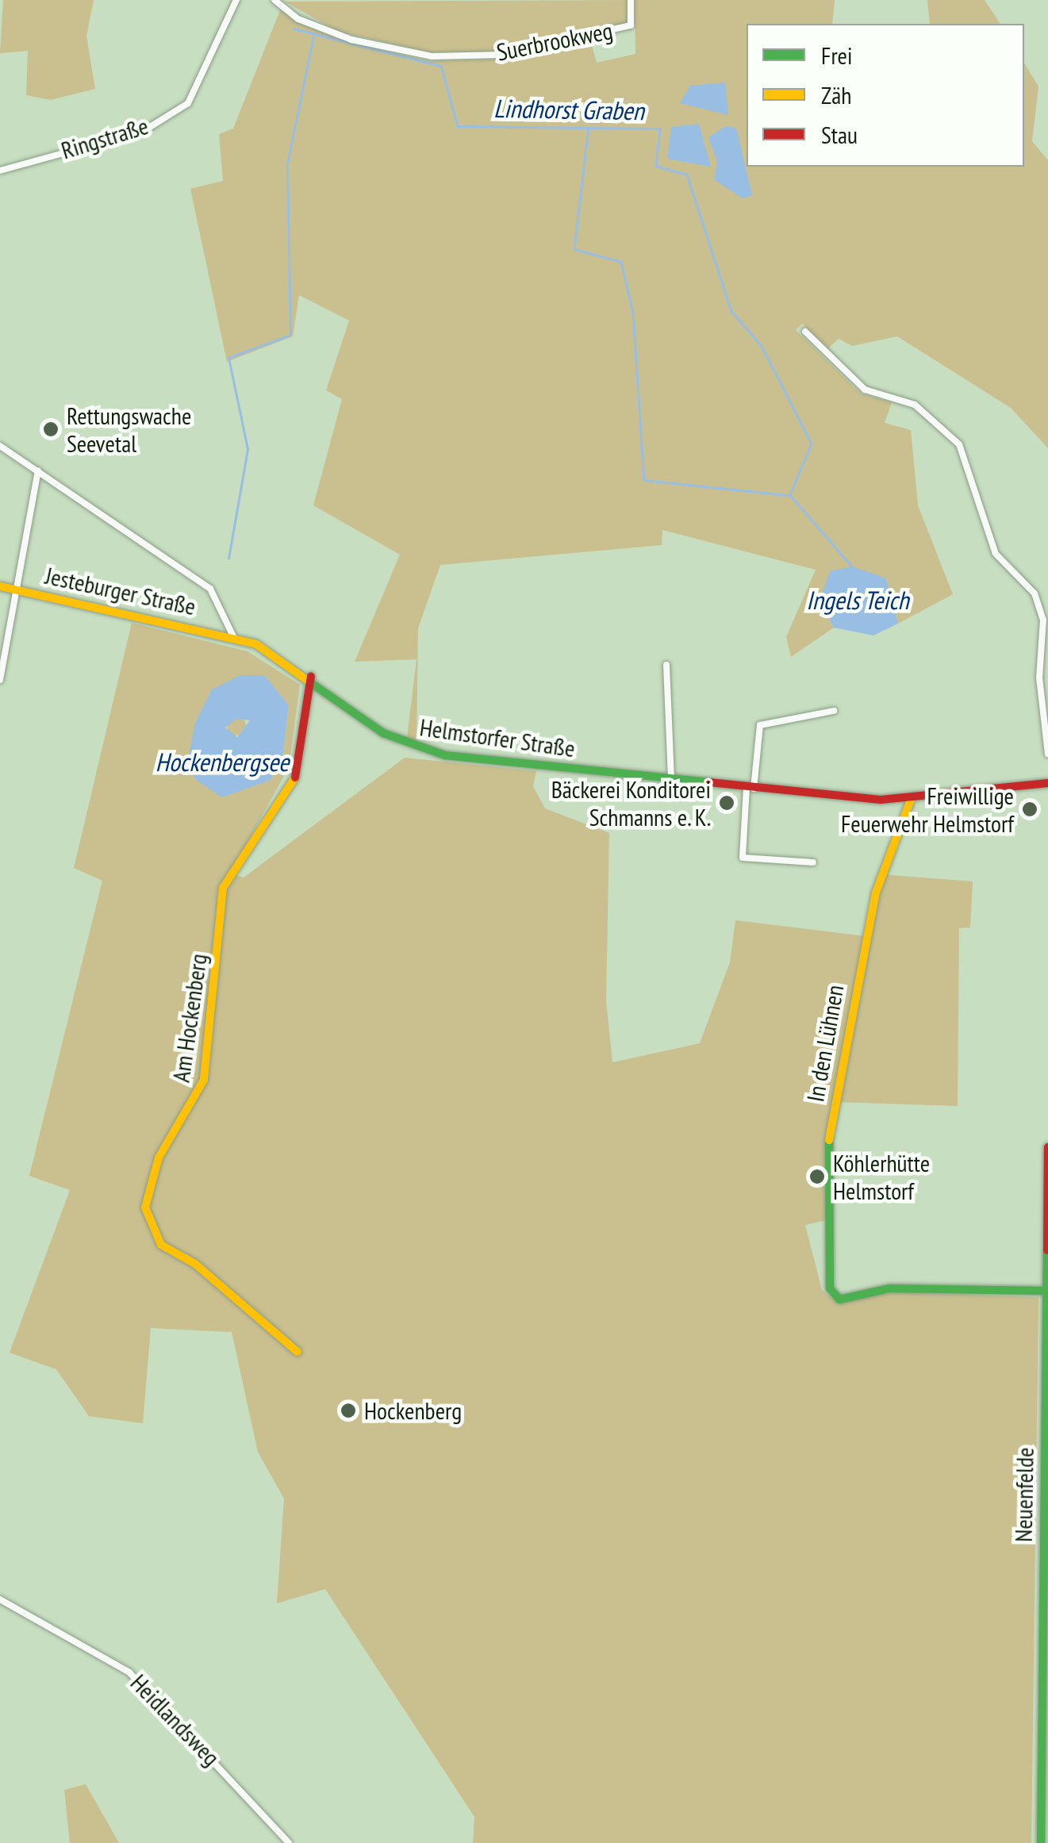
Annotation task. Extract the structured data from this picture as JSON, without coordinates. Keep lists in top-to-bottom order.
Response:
{
  "streets": {
    "street": [
      "Suerbrookweg",
      "Ringstraße",
      "Jesteburger Straße",
      "Helmstorfer Straße",
      "Am Hockenberg",
      "In den Lühnen",
      "Neuenfelde",
      "Heidlandsweg"
    ]
  },
  "crossings": [
    ["Jesteburger Straße", "Helmstorfer Straße"],
    ["Helmstorfer Straße", "Am Hockenberg"],
    ["Helmstorfer Straße", "In den Lühnen"],
    ["In den Lühnen", "Neuenfelde"]
  ],
  "water": ["Lindhorst Graben", "Ingels Teich", "Hockenbergsee"],
  "places": [
    "Rettungswache Seevetal",
    "Bäckerei Konditorei Schmanns e. K.",
    "Freiwillige Feuerwehr Helmstorf",
    "Köhlerhütte Helmstorf",
    "Hockenberg"
  ],
  "legend": ["Frei", "Zäh", "Stau"]
}
